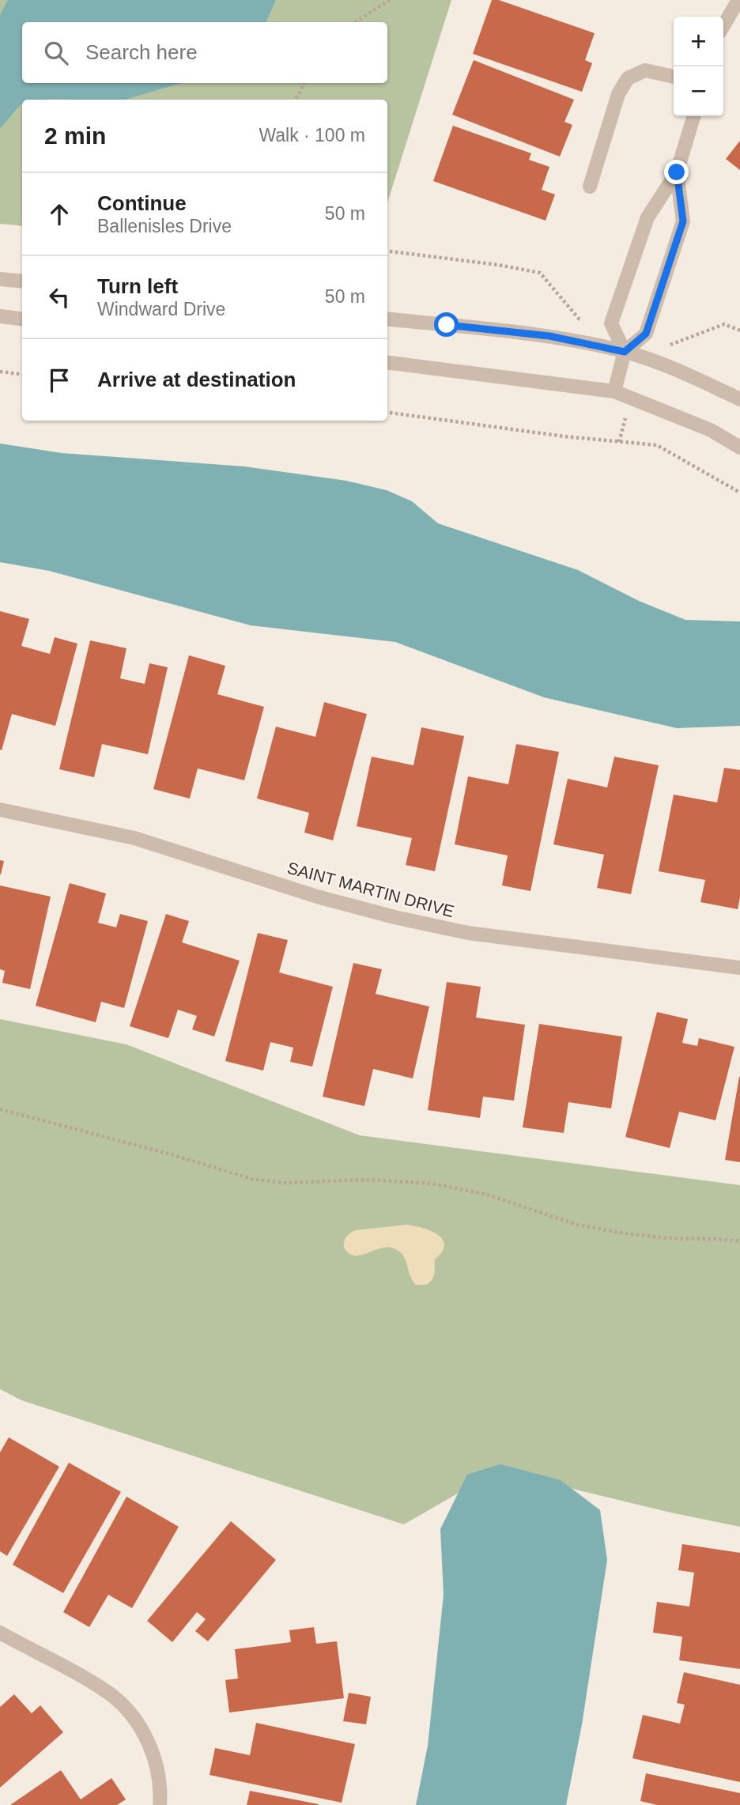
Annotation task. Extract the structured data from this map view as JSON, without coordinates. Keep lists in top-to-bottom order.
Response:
{
  "streets": {
    "street": ["SAINT MARTIN DRIVE"]
  },
  "page": {
    "map_buttons": ["+", "−"],
    "search": "Search here",
    "heading": ["2 min", "Walk · 100 m"],
    "list": [
      ["Continue", "Ballenisles Drive", "50 m"],
      ["Turn left", "Windward Drive", "50 m"],
      "Arrive at destination"
    ]
  }
}
